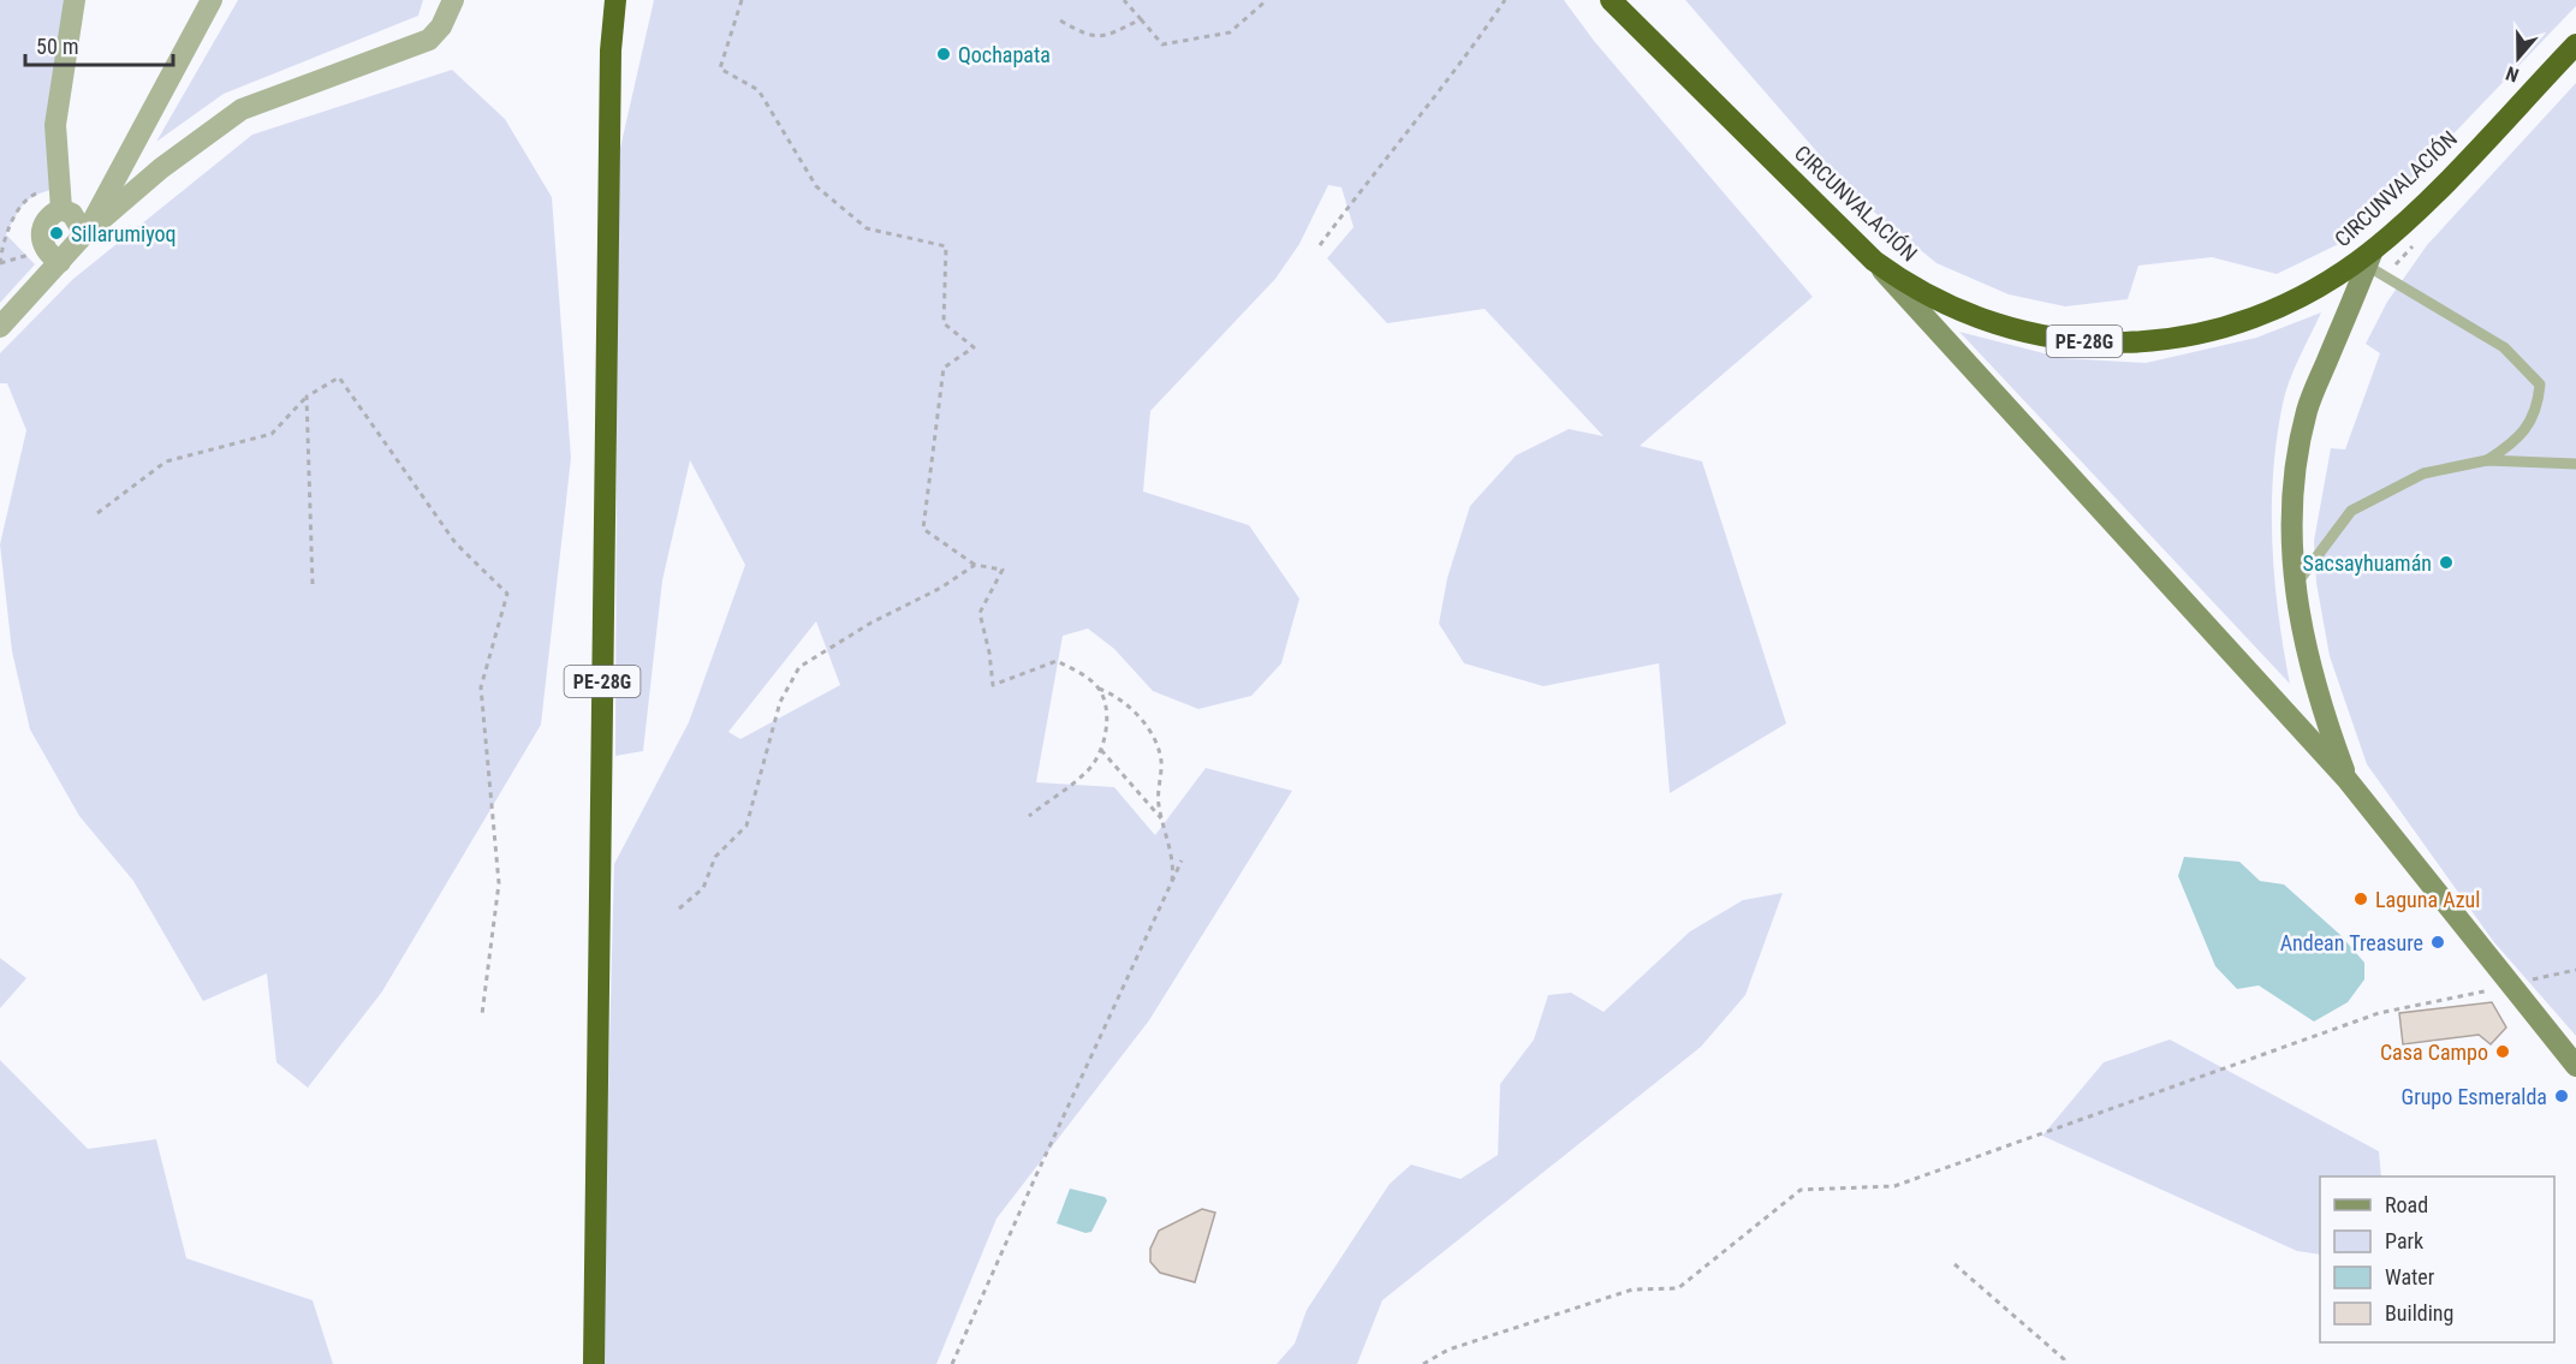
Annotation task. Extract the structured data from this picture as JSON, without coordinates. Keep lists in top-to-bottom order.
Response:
{
  "streets": {
    "highway": ["CIRCUNVALACIÓN", "PE-28G"]
  },
  "places": [
    "Qochapata",
    "Sillarumiyoq",
    "Sacsayhuamán",
    "Laguna Azul",
    "Andean Treasure",
    "Casa Campo",
    "Grupo Esmeralda"
  ],
  "legend": [
    "Road",
    "Park",
    "Water",
    "Building"
  ],
  "scale_bar": "50 m",
  "north": "bottom"
}
